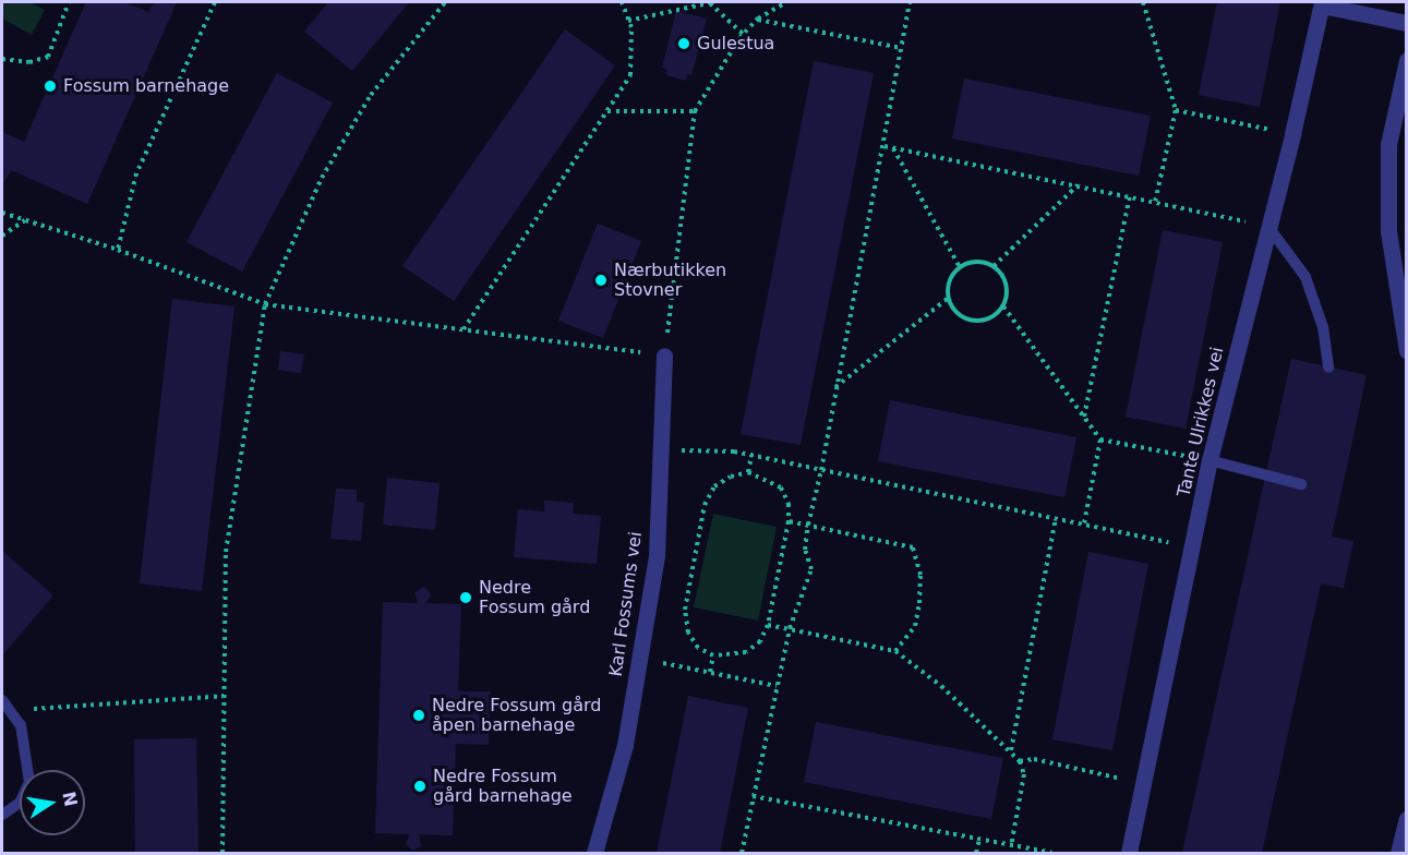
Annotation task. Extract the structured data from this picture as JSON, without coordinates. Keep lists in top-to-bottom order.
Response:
{
  "streets": {
    "street": ["Tante Ulrikkes vei", "Karl Fossums vei"]
  },
  "places": [
    "Gulestua",
    "Fossum barnehage",
    "Nærbutikken Stovner",
    "Nedre Fossum gård",
    "Nedre Fossum gård åpen barnehage",
    "Nedre Fossum gård barnehage"
  ],
  "north": "right"
}
